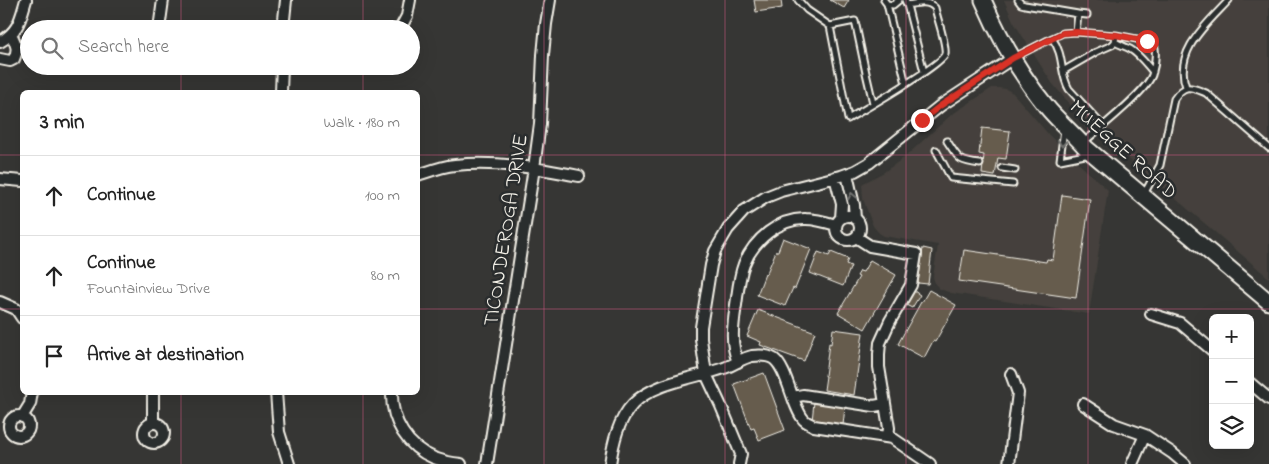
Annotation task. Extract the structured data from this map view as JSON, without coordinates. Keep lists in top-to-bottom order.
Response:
{
  "streets": {
    "main road": ["MUEGGE ROAD"],
    "street": ["TICONDEROGA DRIVE"]
  },
  "page": {
    "search": "Search here",
    "heading": ["3 min", "Walk · 180 m"],
    "list": [
      ["Continue", "100 m"],
      ["Continue", "Fountainview Drive", "80 m"],
      "Arrive at destination"
    ],
    "map_buttons": ["+", "−"]
  }
}
